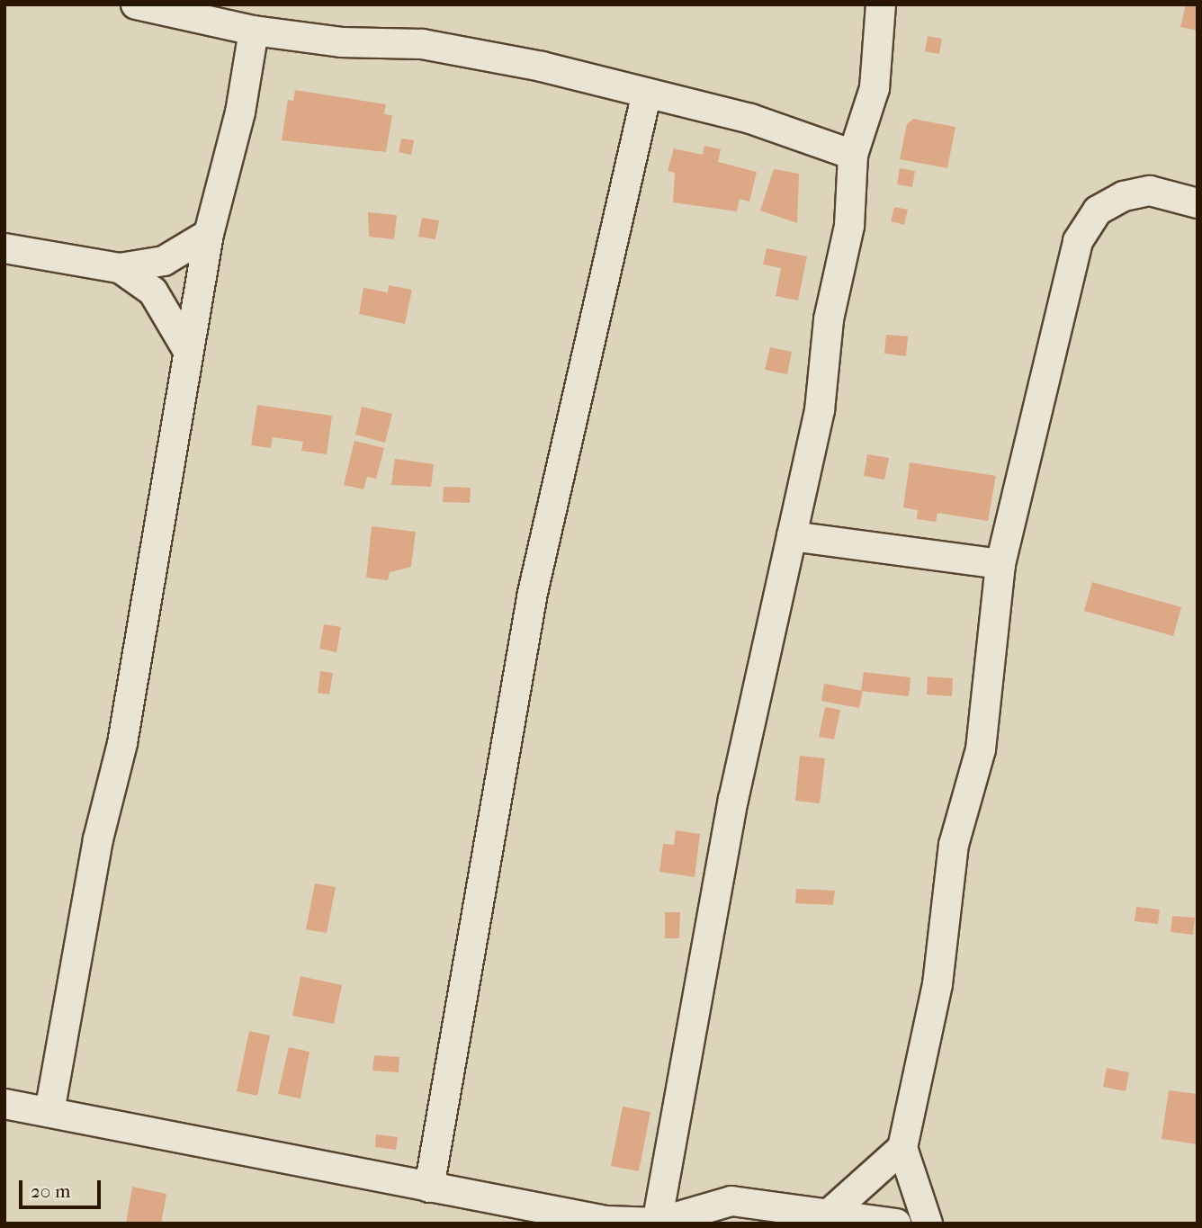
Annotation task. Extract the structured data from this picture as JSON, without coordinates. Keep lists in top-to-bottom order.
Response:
{
  "scale_bar": "20 m"
}
